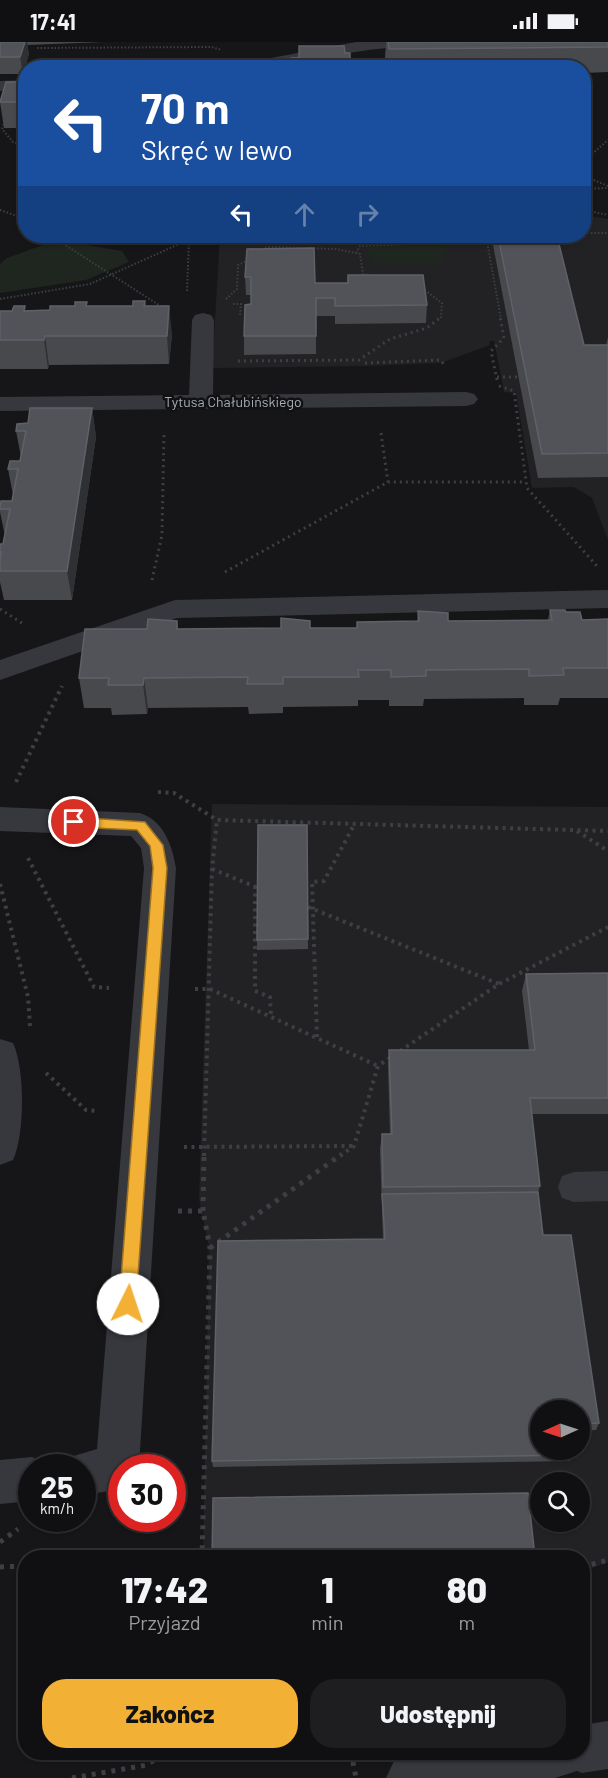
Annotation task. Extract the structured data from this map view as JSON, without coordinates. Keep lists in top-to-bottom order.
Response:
{
  "streets": {
    "street": ["Tytusa Chałubińskiego"]
  },
  "north": "left",
  "page": {
    "status": "17:41",
    "turn": ["70 m", "Skręć w lewo"],
    "speed": "25 km/h",
    "limit": "30",
    "eta": [
      "17:42",
      "Przyjazd",
      "1",
      "min",
      "80",
      "m"
    ],
    "buttons": ["Zakończ", "Udostępnij"]
  }
}
